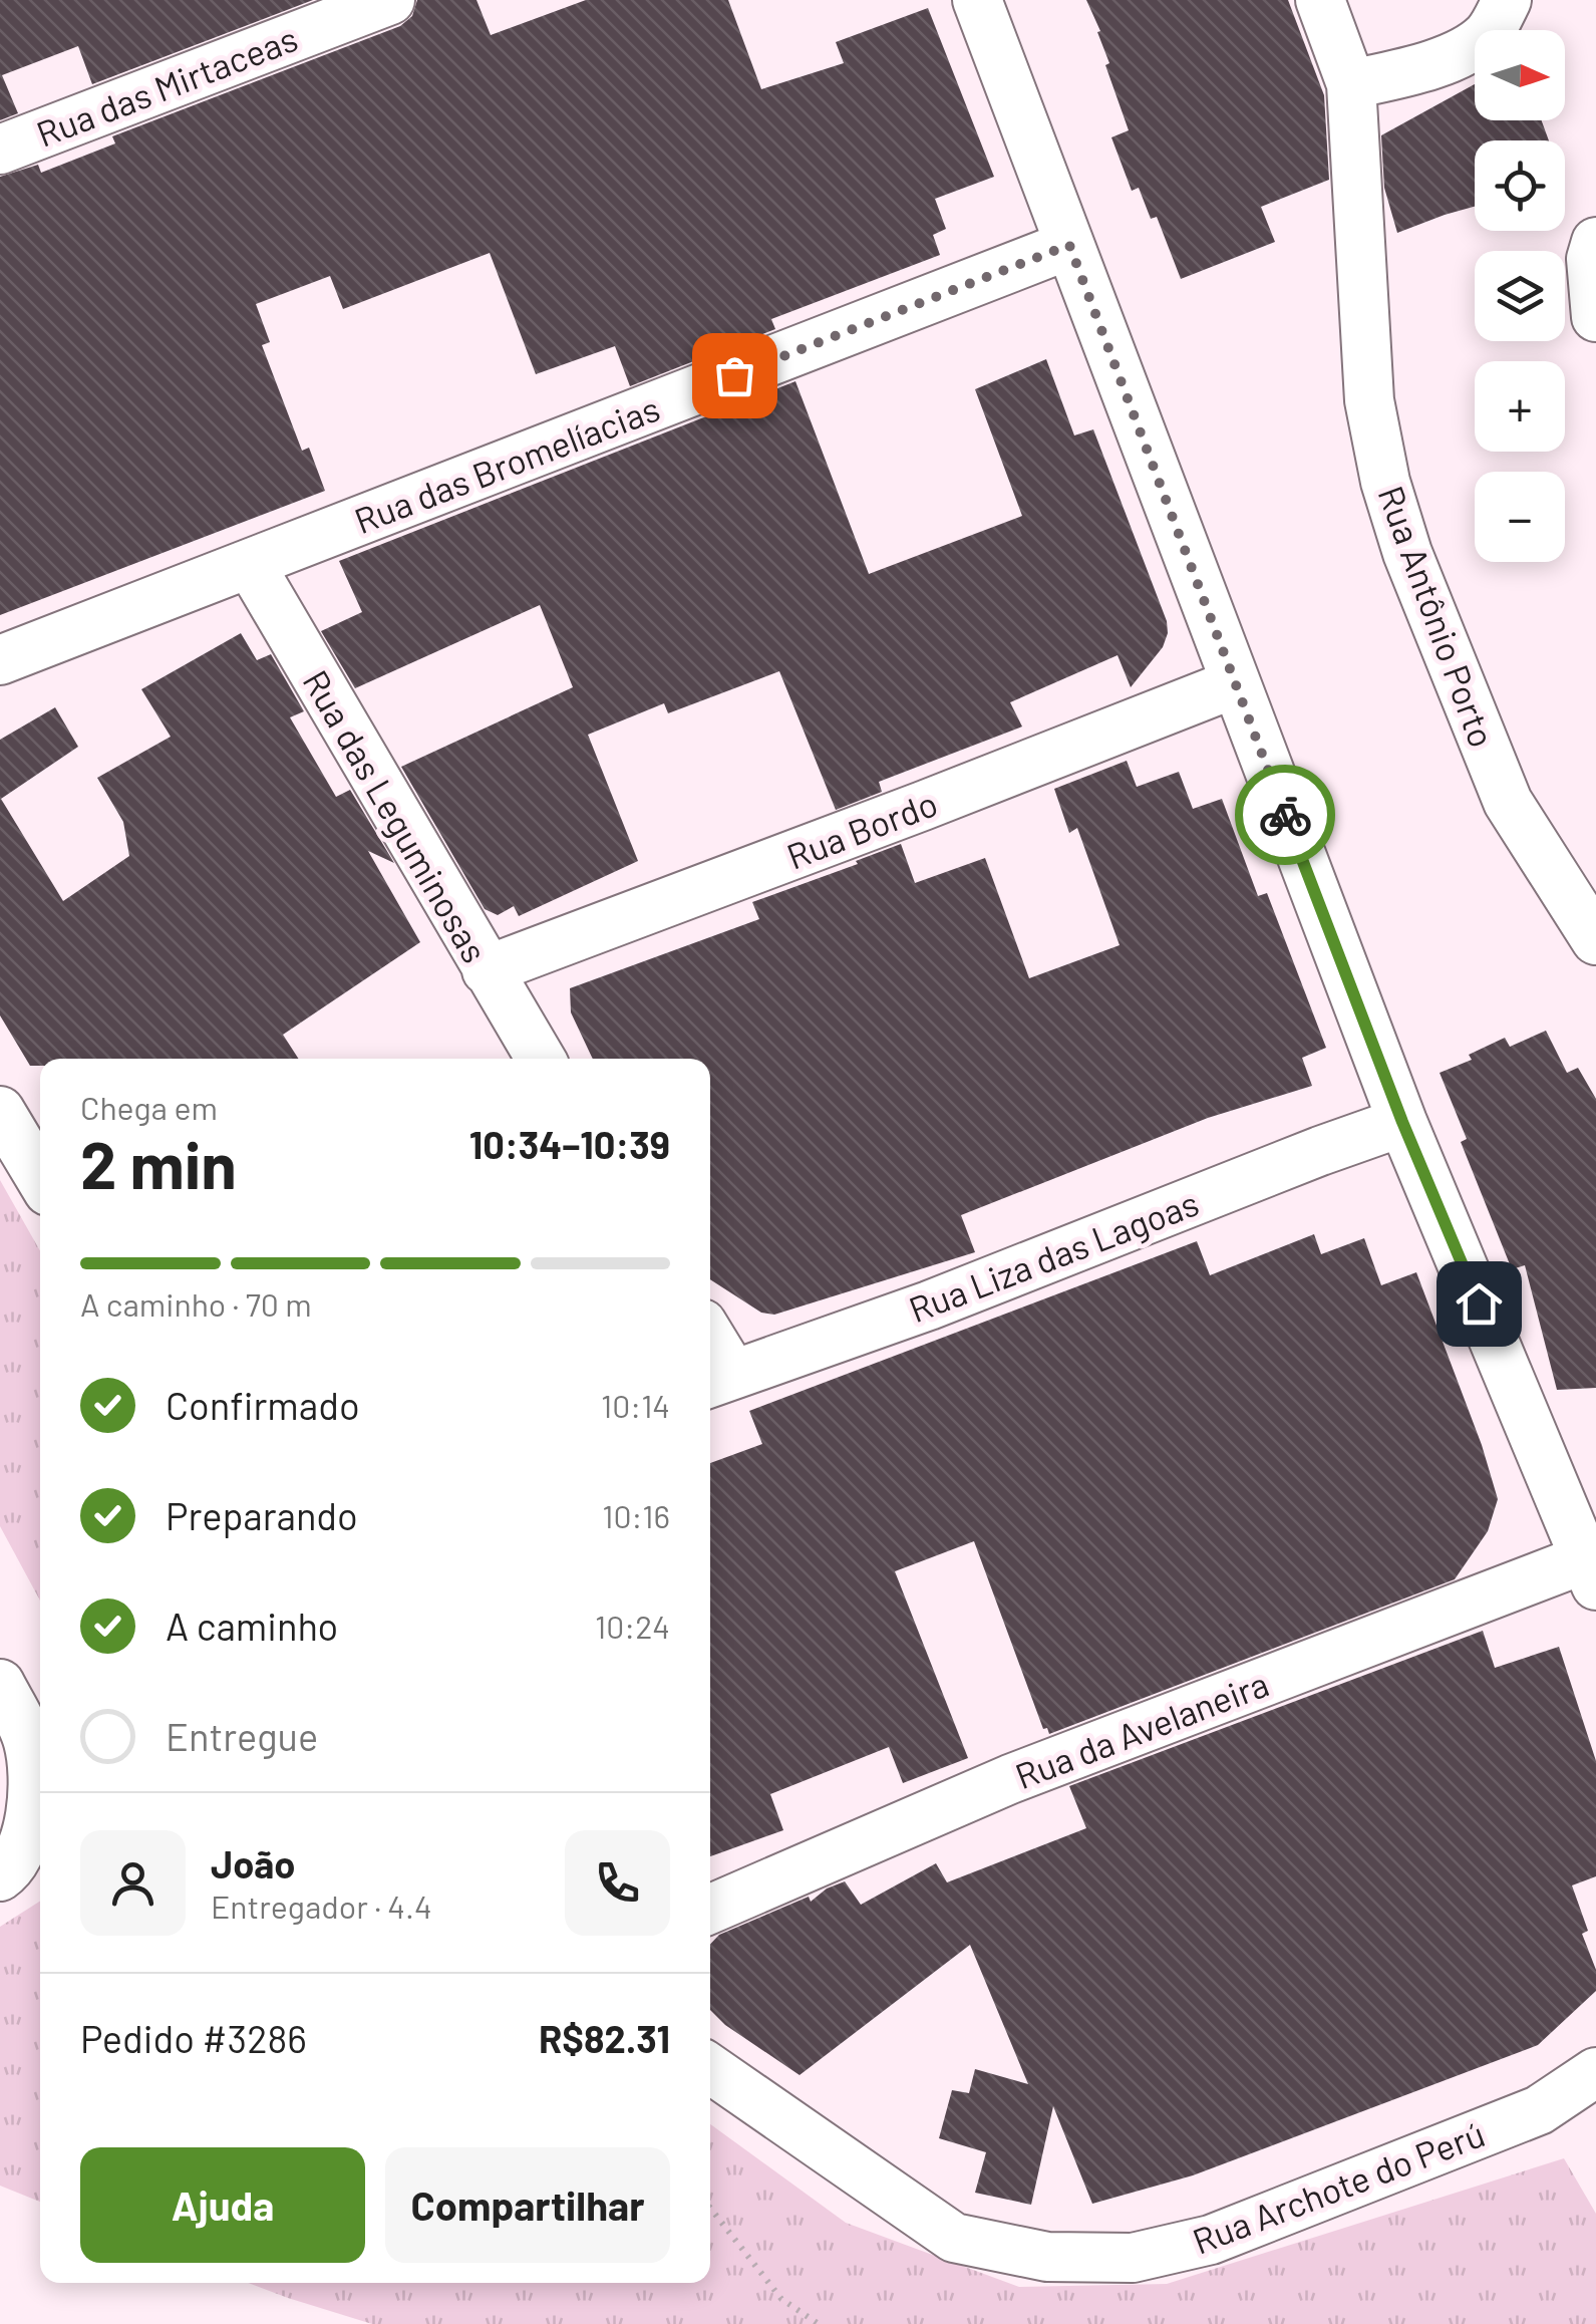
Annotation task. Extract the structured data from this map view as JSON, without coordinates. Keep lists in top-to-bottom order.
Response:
{
  "streets": {
    "street": [
      "Rua das Mirtaceas",
      "Rua das Bromelíacias",
      "Rua Antônio Porto",
      "Rua das Leguminosas",
      "Rua Bordo",
      "Rua Liza das Lagoas",
      "Rua da Avelaneira",
      "Rua Archote do Perú"
    ]
  },
  "crossings": [
    ["Rua das Bromelíacias", "Rua das Leguminosas"],
    ["Rua das Leguminosas", "Rua Bordo"]
  ],
  "north": "right",
  "page": {
    "map_buttons": ["+", "−"],
    "heading": ["2 min", "Chega em", "10:34–10:39"],
    "panel": [
      "João",
      "Entregador · 4.4",
      "Pedido #3286",
      "R$82.31"
    ],
    "bar": "A caminho · 70 m",
    "list": [
      ["Confirmado", "10:14"],
      ["Preparando", "10:16"],
      ["A caminho", "10:24"],
      "Entregue"
    ],
    "buttons": ["Ajuda", "Compartilhar"]
  }
}
